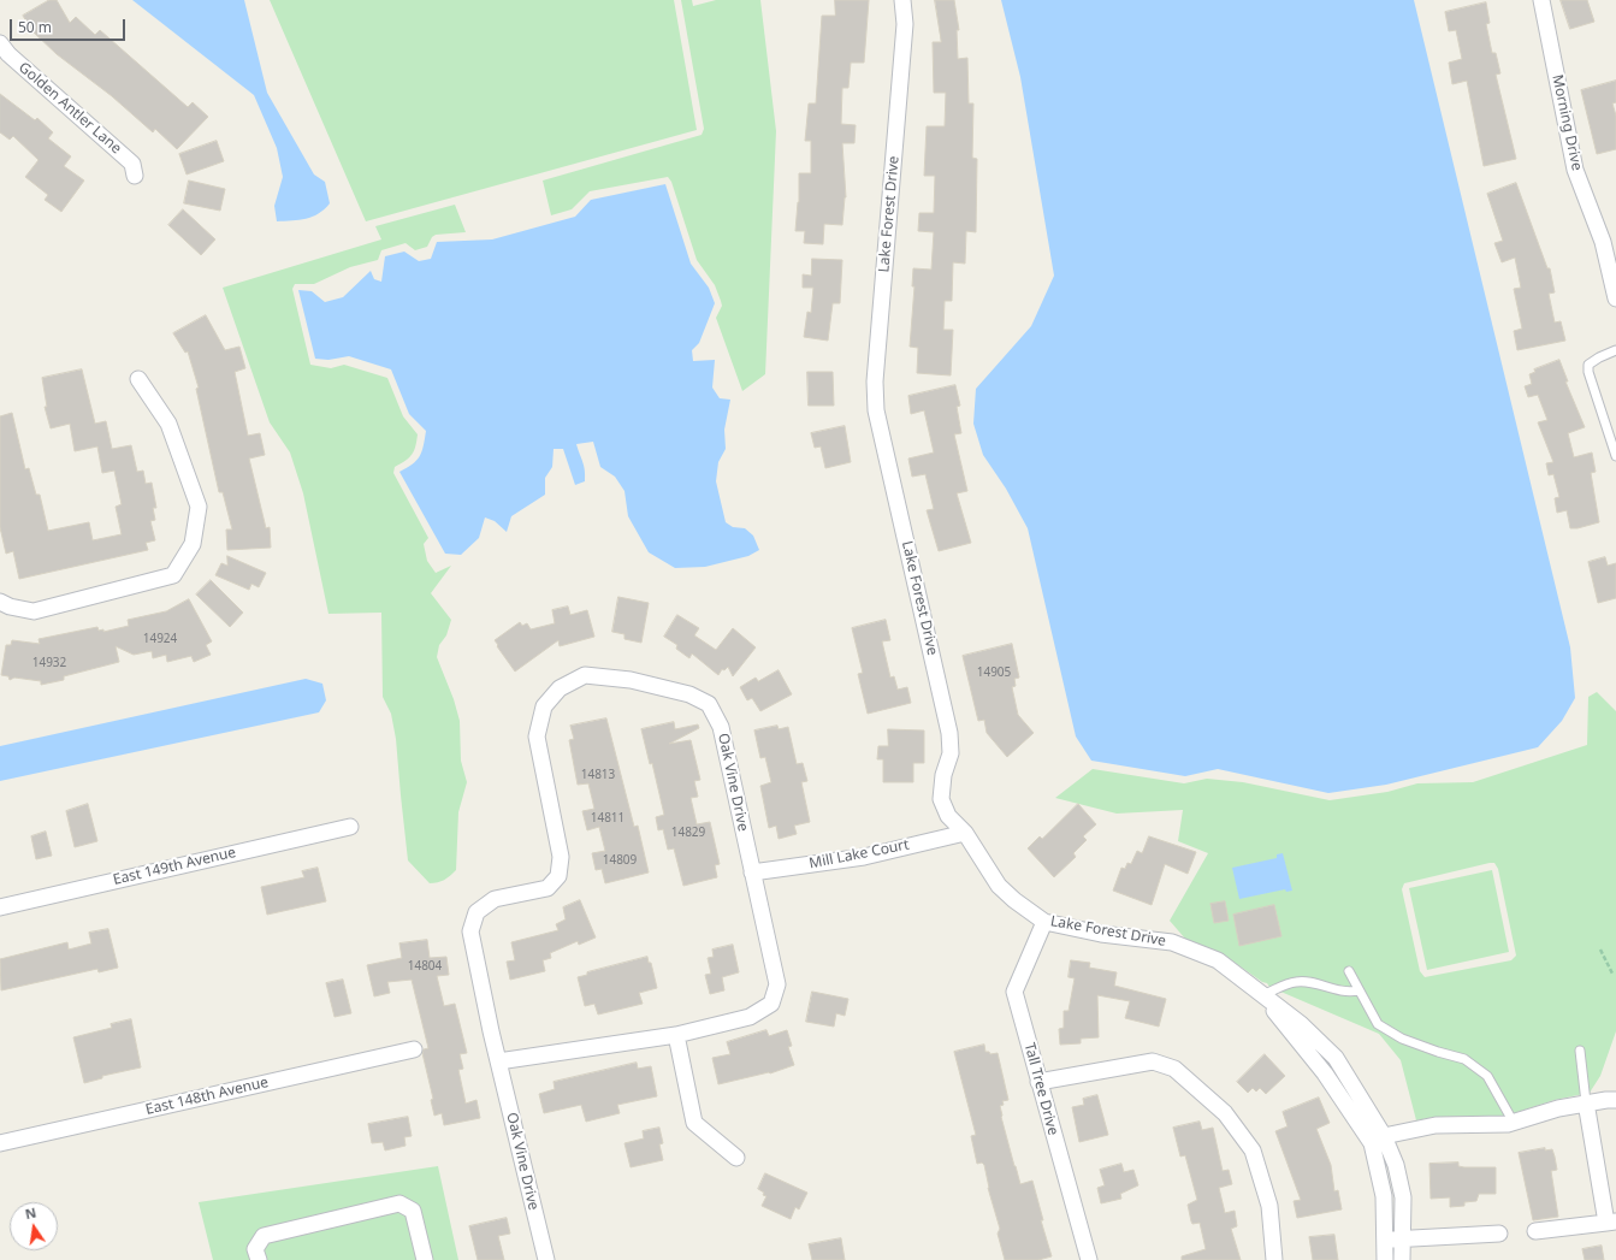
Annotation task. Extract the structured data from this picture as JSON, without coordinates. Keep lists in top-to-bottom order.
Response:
{
  "streets": {
    "street": [
      "Golden Antler Lane",
      "Morning Drive",
      "Lake Forest Drive",
      "Oak Vine Drive",
      "Mill Lake Court",
      "East 149th Avenue",
      "Tall Tree Drive",
      "East 148th Avenue"
    ]
  },
  "crossings": [
    ["Lake Forest Drive", "Mill Lake Court"],
    ["Lake Forest Drive", "Tall Tree Drive"],
    ["Oak Vine Drive", "Mill Lake Court"]
  ],
  "house_numbers": [
    "14924",
    "14932",
    "14905",
    "14813",
    "14811",
    "14829",
    "14809",
    "14804"
  ],
  "scale_bar": "50 m",
  "north": "top"
}
